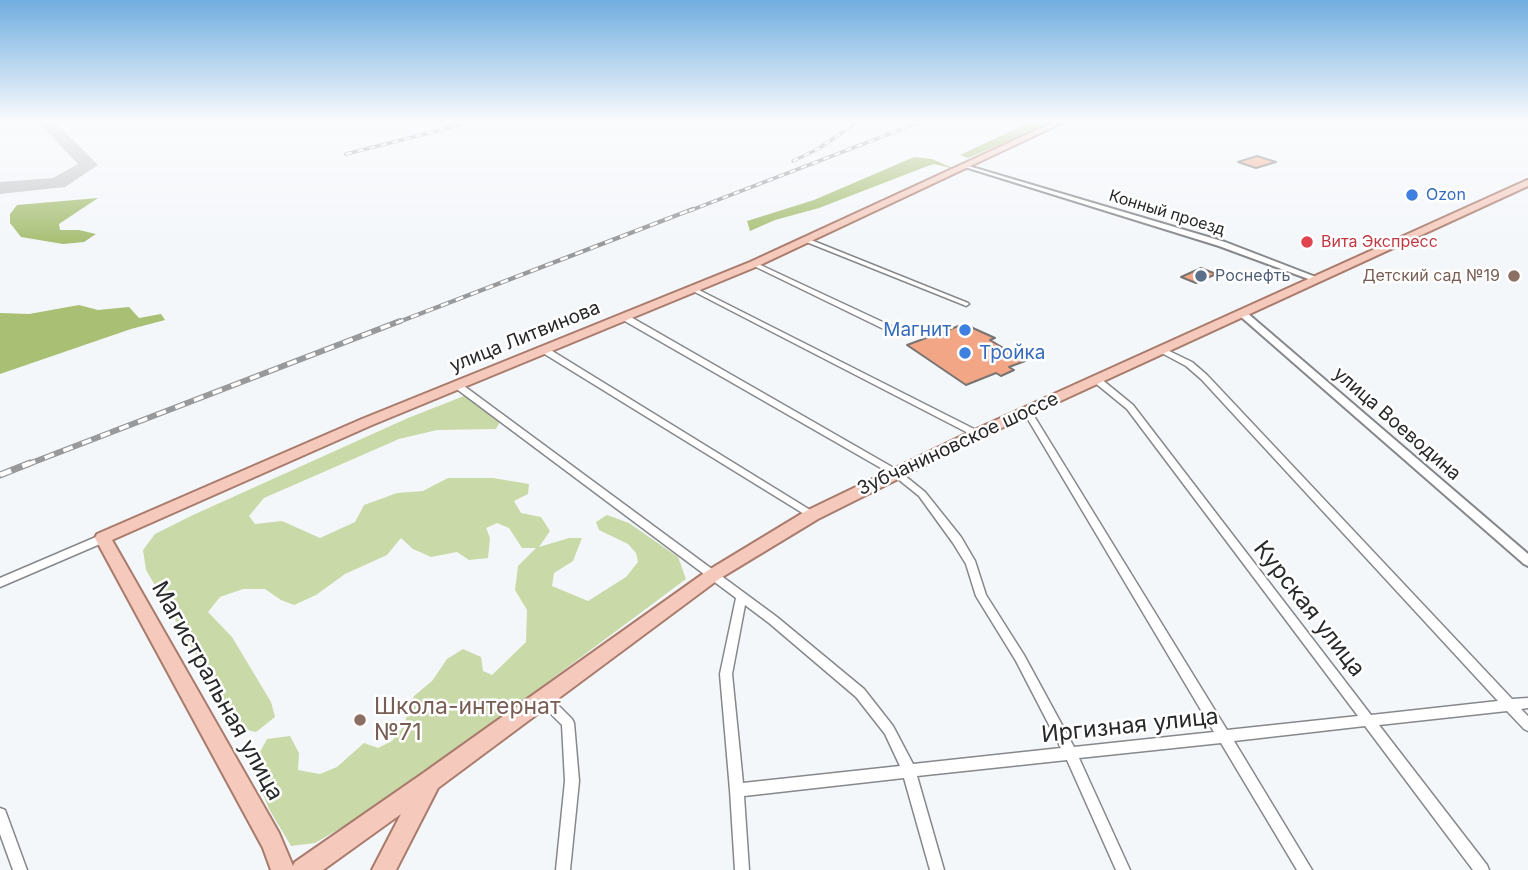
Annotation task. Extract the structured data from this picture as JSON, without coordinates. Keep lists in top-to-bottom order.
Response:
{
  "streets": {
    "main road": ["улица Литвинова", "Зубчаниновское шоссе", "Магистральная улица"],
    "street": [
      "Конный проезд",
      "улица Воеводина",
      "Курская улица",
      "Иргизная улица"
    ]
  },
  "crossings": [
    ["Конный проезд", "улица Литвинова"],
    ["Конный проезд", "Зубчаниновское шоссе"],
    ["улица Литвинова", "Магистральная улица"],
    ["улица Воеводина", "Зубчаниновское шоссе"],
    ["Зубчаниновское шоссе", "Курская улица"],
    ["Курская улица", "Иргизная улица"]
  ],
  "places": [
    "Ozon",
    "Вита Экспресс",
    "Роснефть",
    "Детский сад №19",
    "Магнит",
    "Тройка",
    "Школа-интернат №71"
  ]
}
